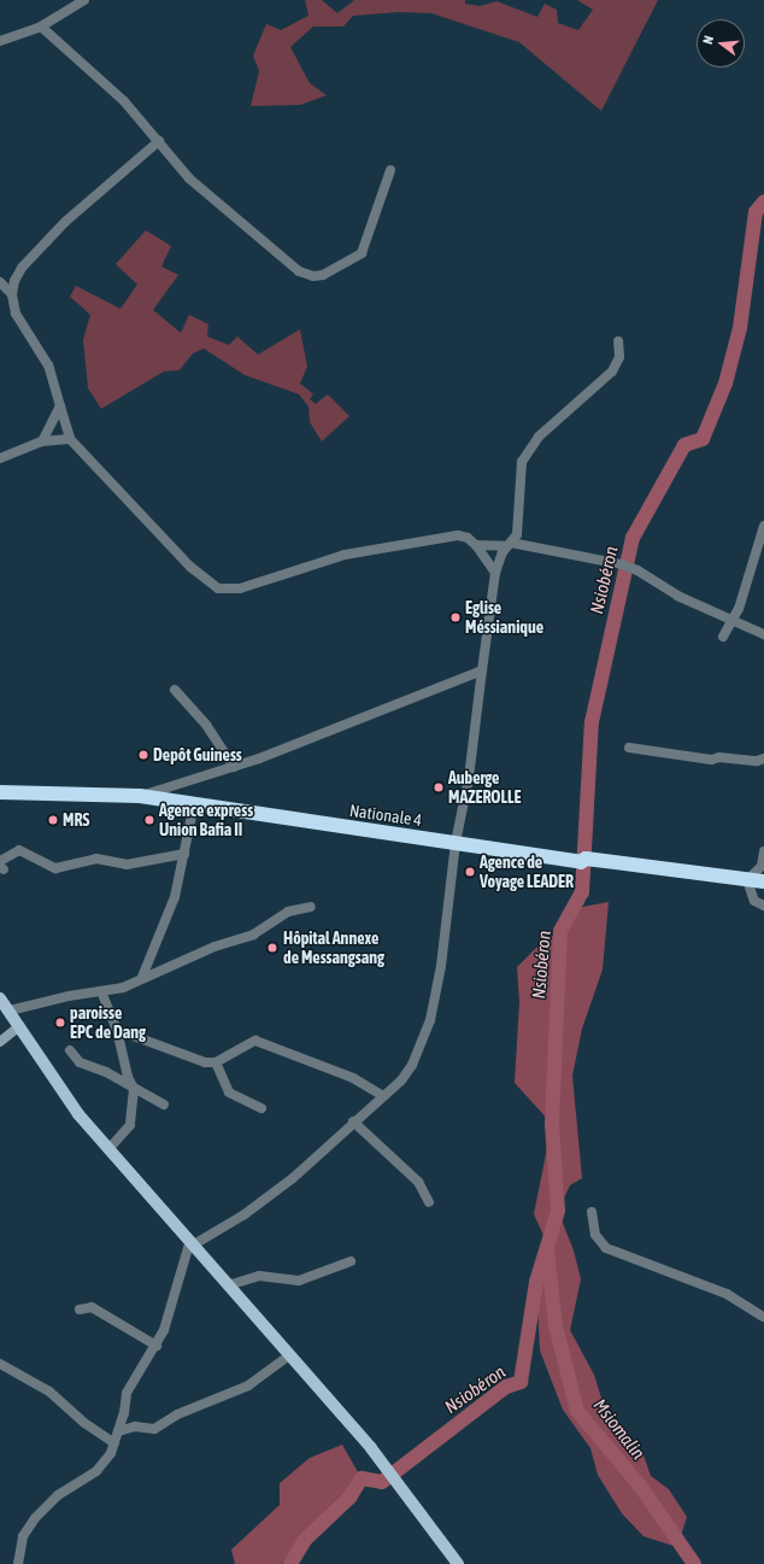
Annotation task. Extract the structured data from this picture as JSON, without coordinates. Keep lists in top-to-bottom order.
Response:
{
  "streets": {
    "highway": ["Nationale 4"]
  },
  "water": ["Nsiobéron", "Msiomalin"],
  "places": [
    "Eglise Méssianique",
    "Depôt Guiness",
    "Auberge MAZEROLLE",
    "MRS",
    "Agence express Union Bafia II",
    "Agence de Voyage LEADER",
    "Hôpital Annexe de Messangsang",
    "paroisse EPC de Dang"
  ],
  "north": "left"
}
